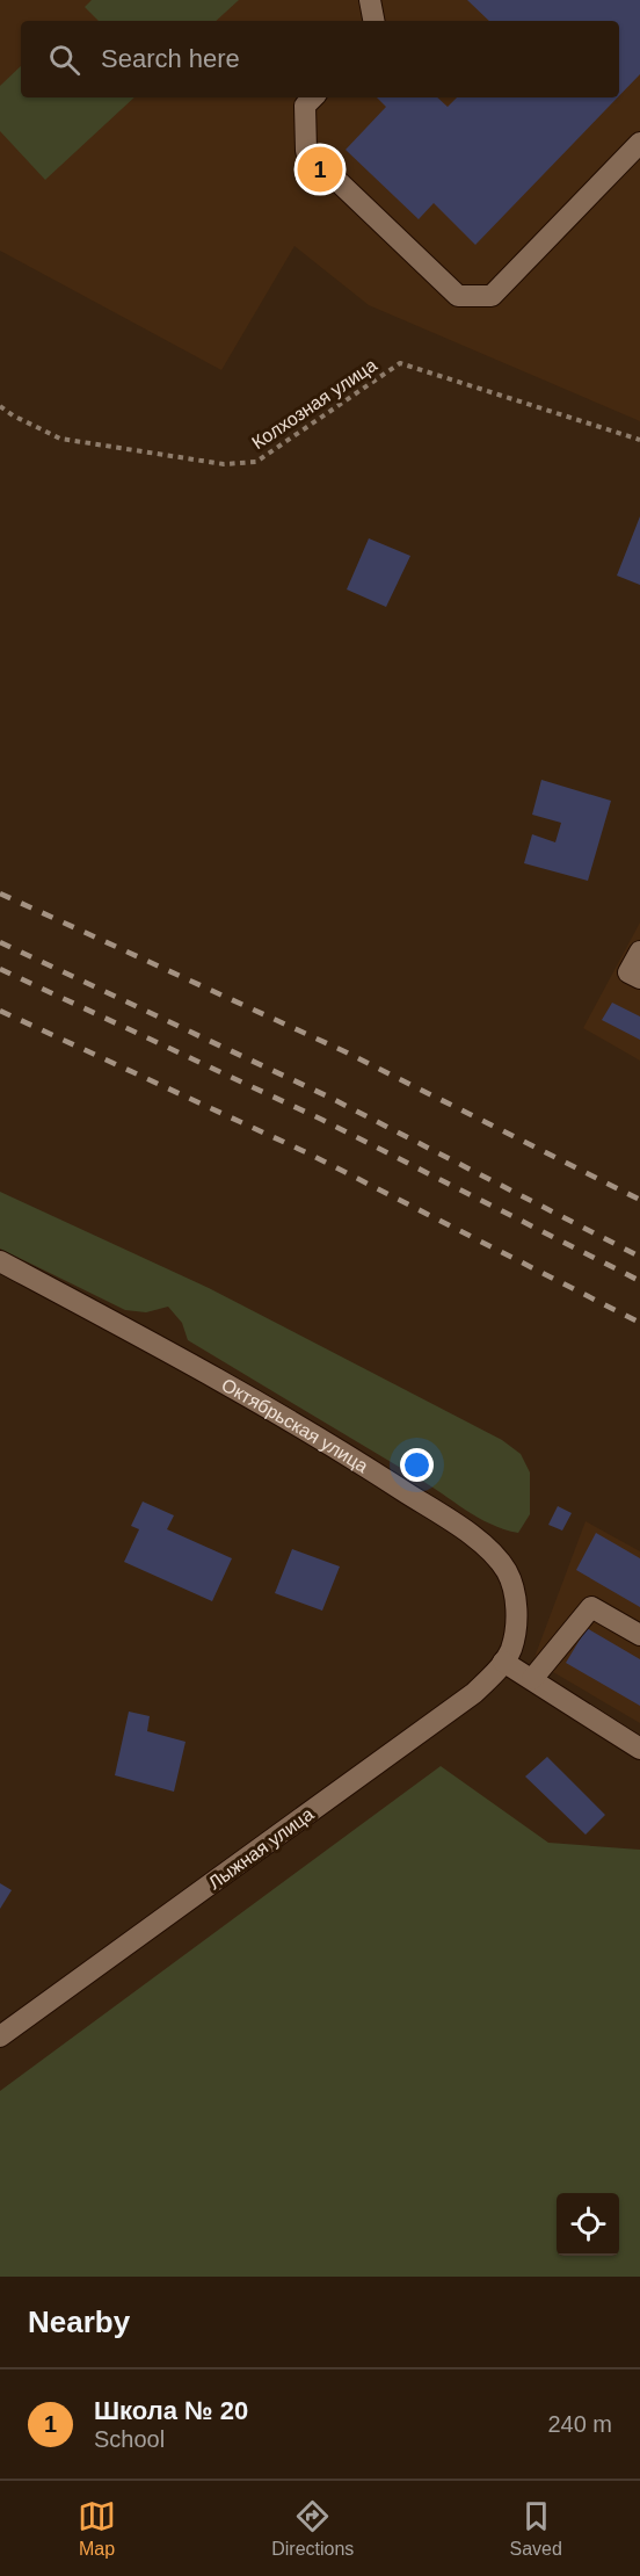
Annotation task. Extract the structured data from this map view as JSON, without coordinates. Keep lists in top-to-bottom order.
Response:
{
  "streets": {
    "street": ["Октябрьская улица", "Лыжная улица"],
    "path": ["Колхозная улица"]
  },
  "crossings": [
    ["Октябрьская улица", "Лыжная улица"]
  ],
  "page": {
    "search": "Search here",
    "pins": "1",
    "heading": "Nearby",
    "list": [
      {
        "mark": "1",
        "name": "Школа № 20",
        "note": "School",
        "value": "240 m"
      }
    ],
    "nav": ["Map", "Directions", "Saved"]
  }
}
